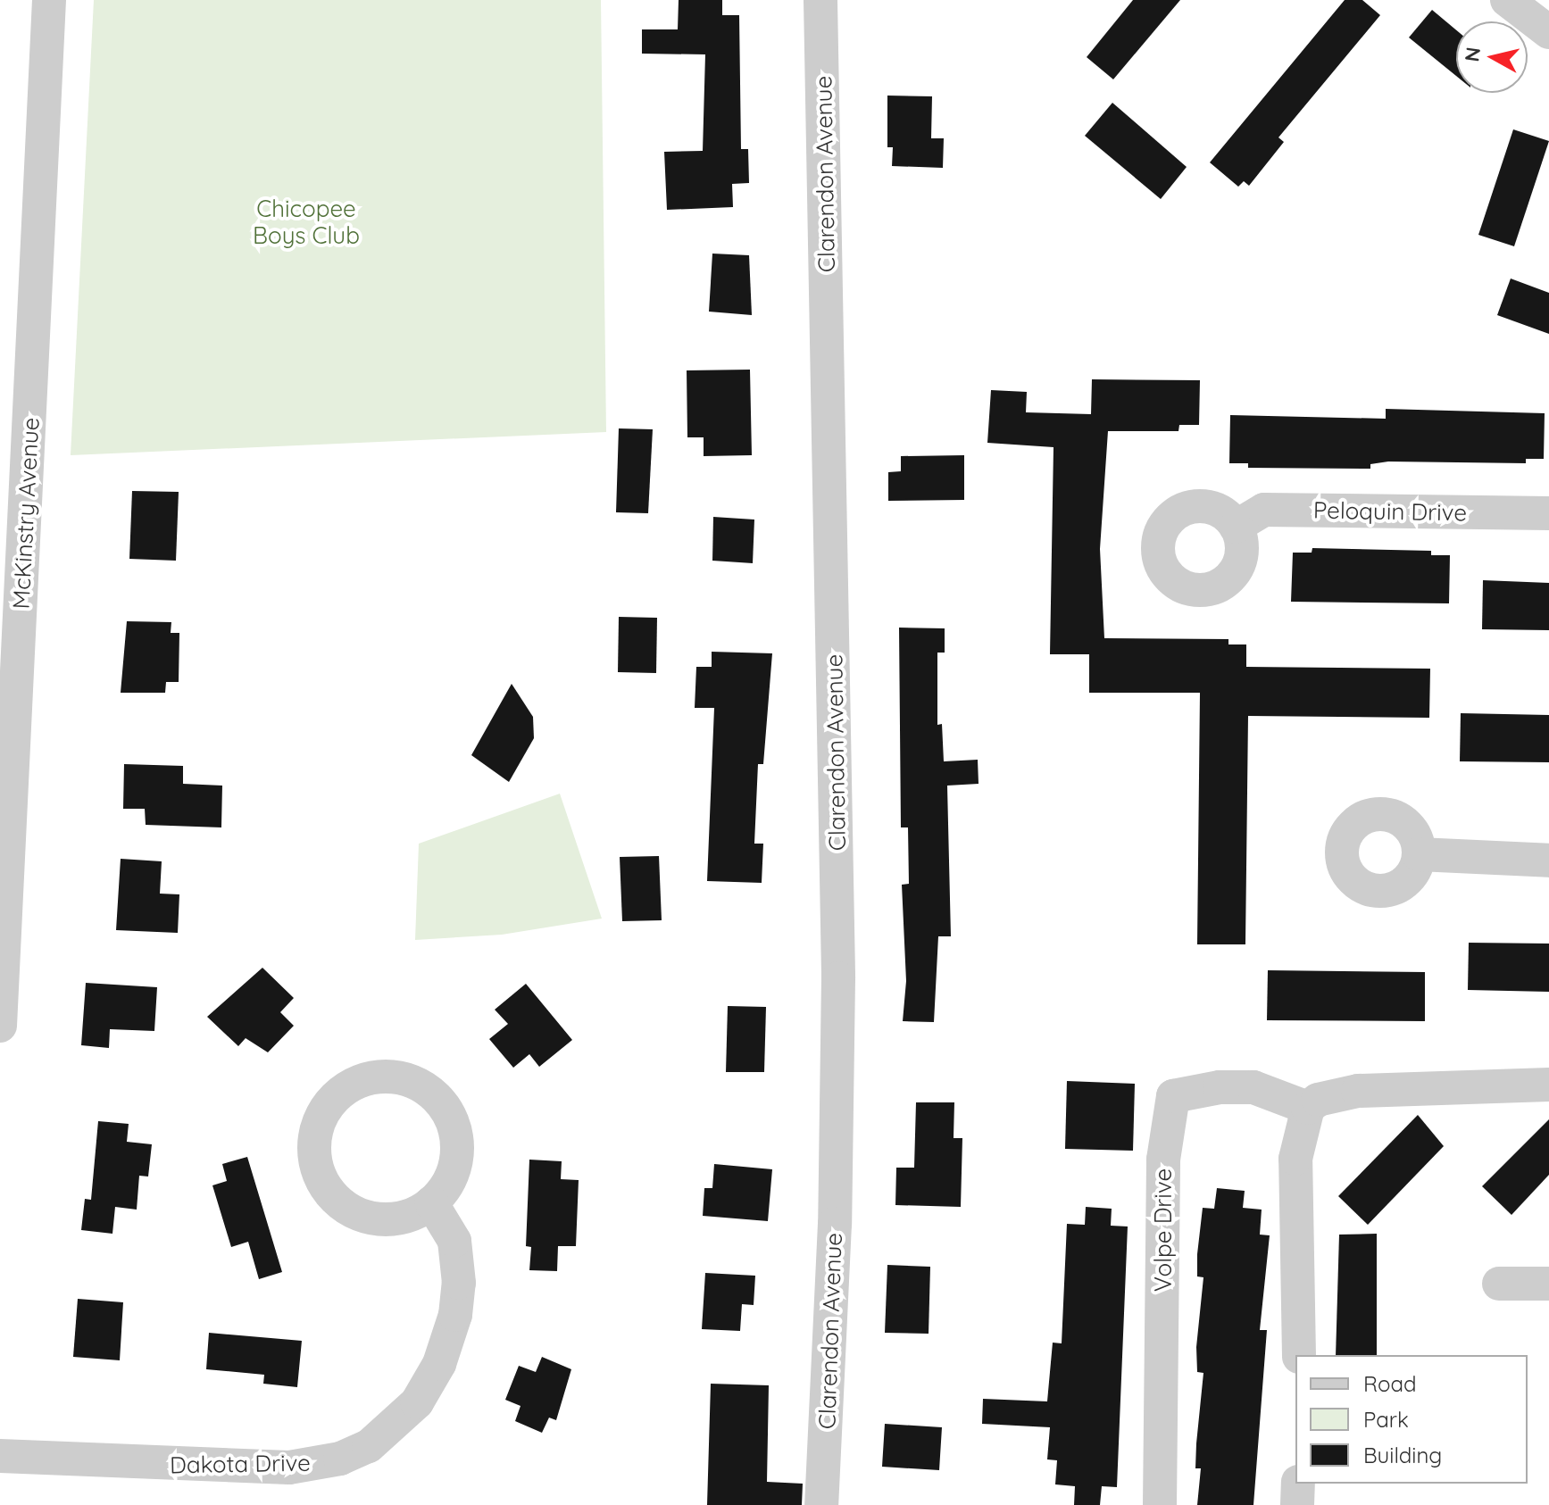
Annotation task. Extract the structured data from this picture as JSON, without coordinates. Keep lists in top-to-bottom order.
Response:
{
  "streets": {
    "street": [
      "Clarendon Avenue",
      "Peloquin Drive",
      "McKinstry Avenue",
      "Volpe Drive",
      "Dakota Drive"
    ]
  },
  "parks": ["Chicopee Boys Club"],
  "legend": ["Road", "Park", "Building"],
  "north": "left"
}
